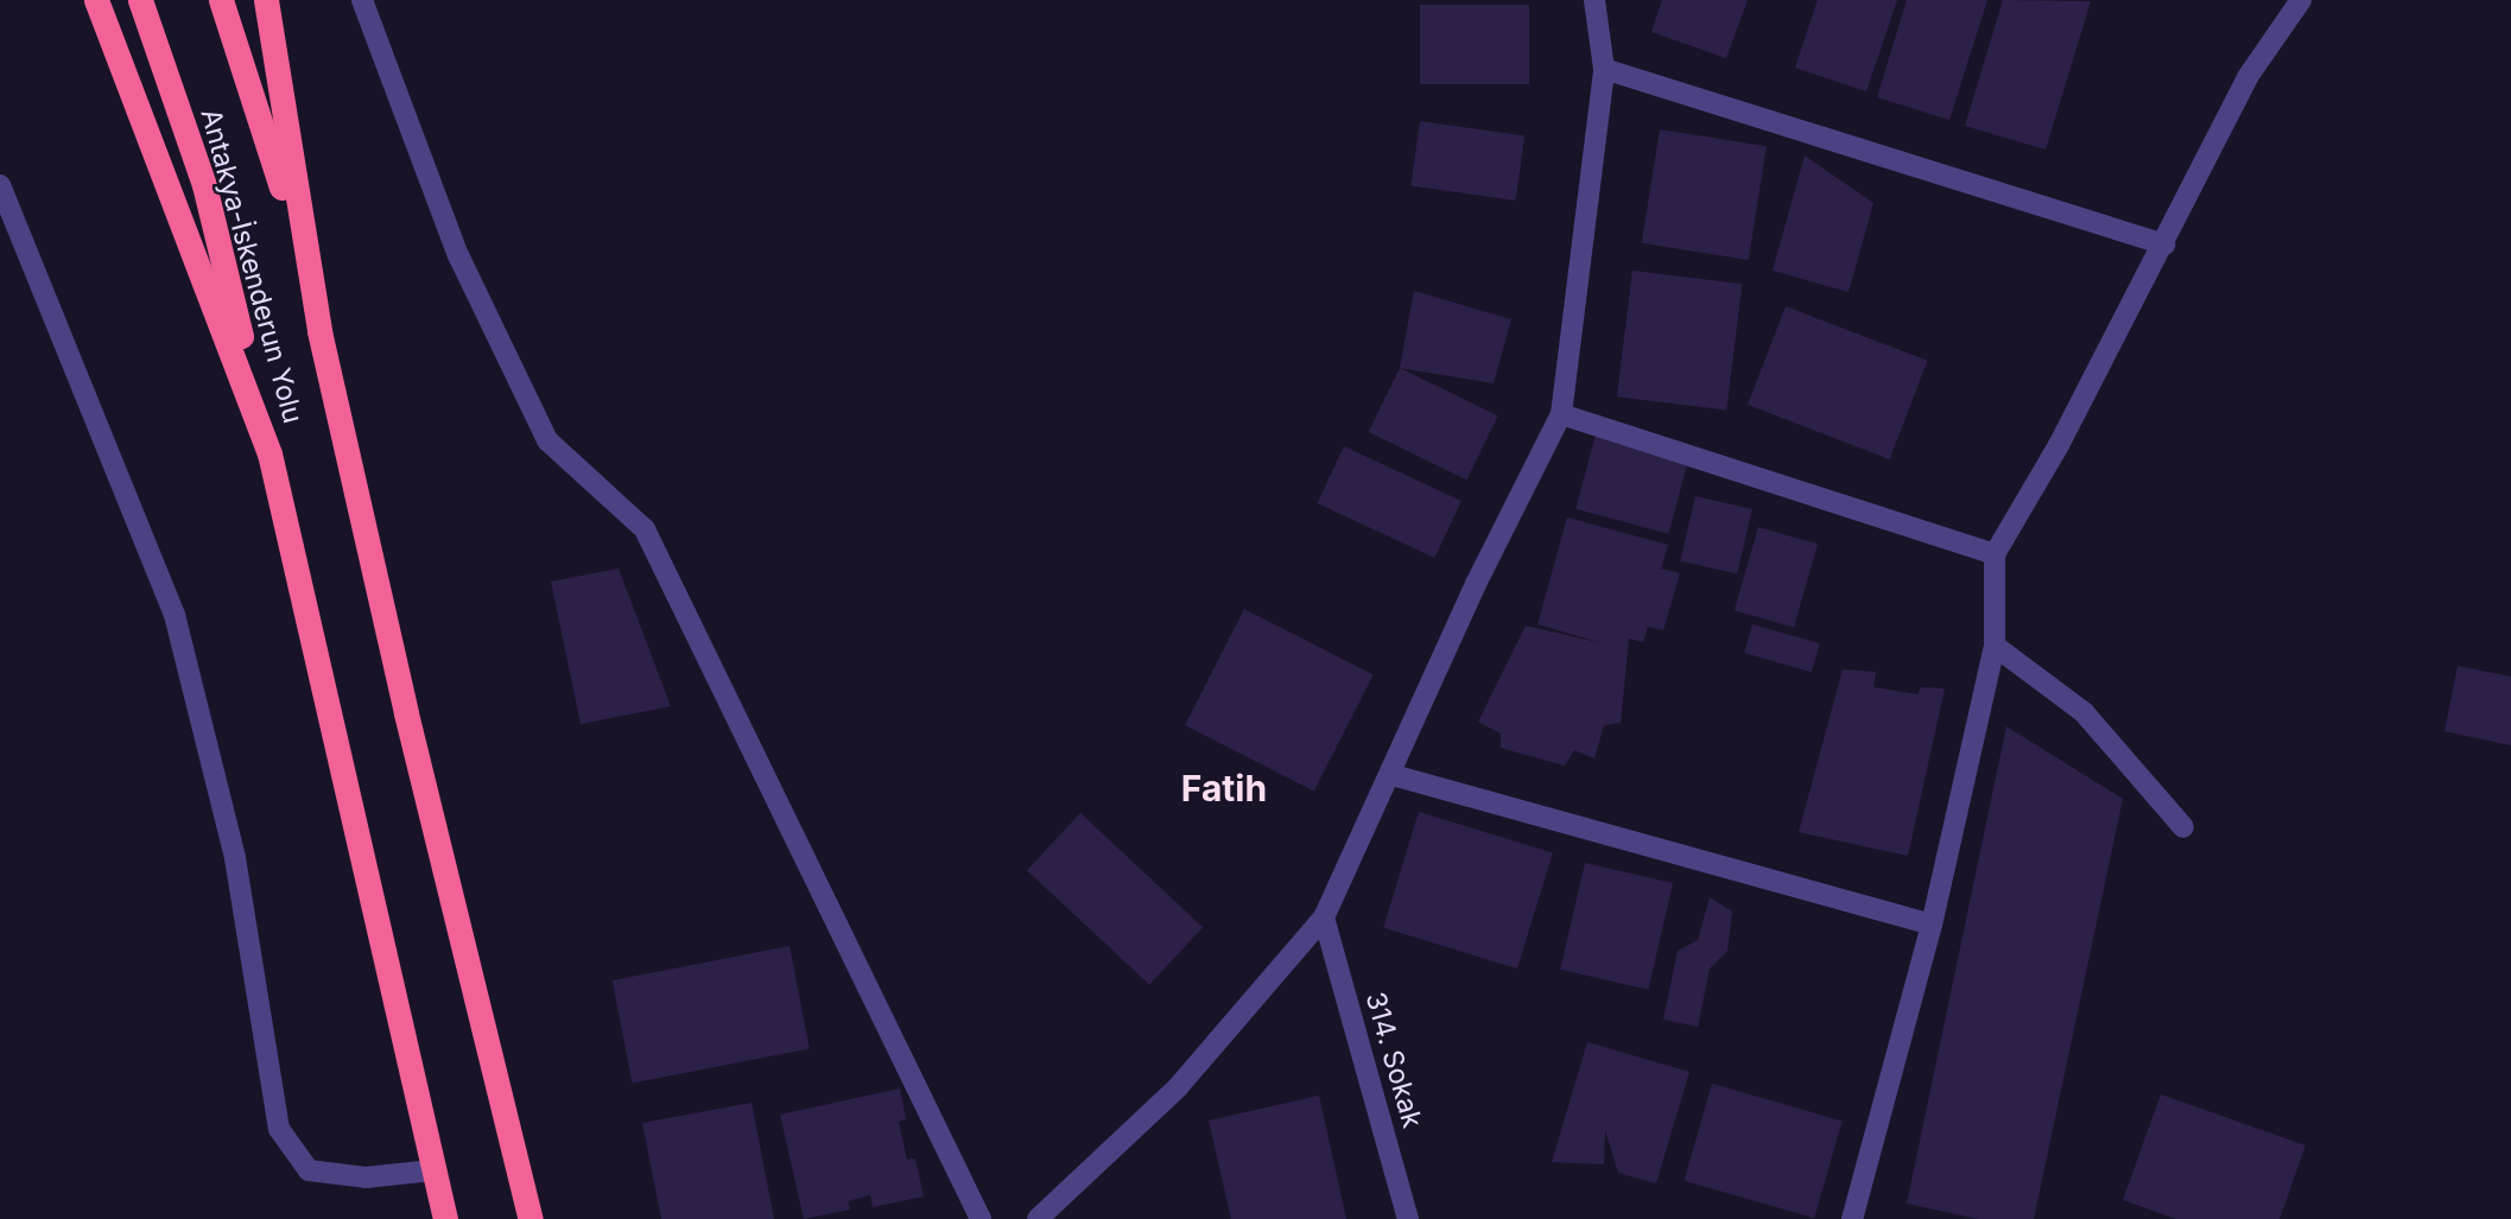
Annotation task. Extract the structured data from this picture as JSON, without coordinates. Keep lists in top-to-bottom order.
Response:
{
  "streets": {
    "highway": ["Antakya-İskenderun Yolu"],
    "street": ["314. Sokak"]
  },
  "districts": ["Fatih"]
}
